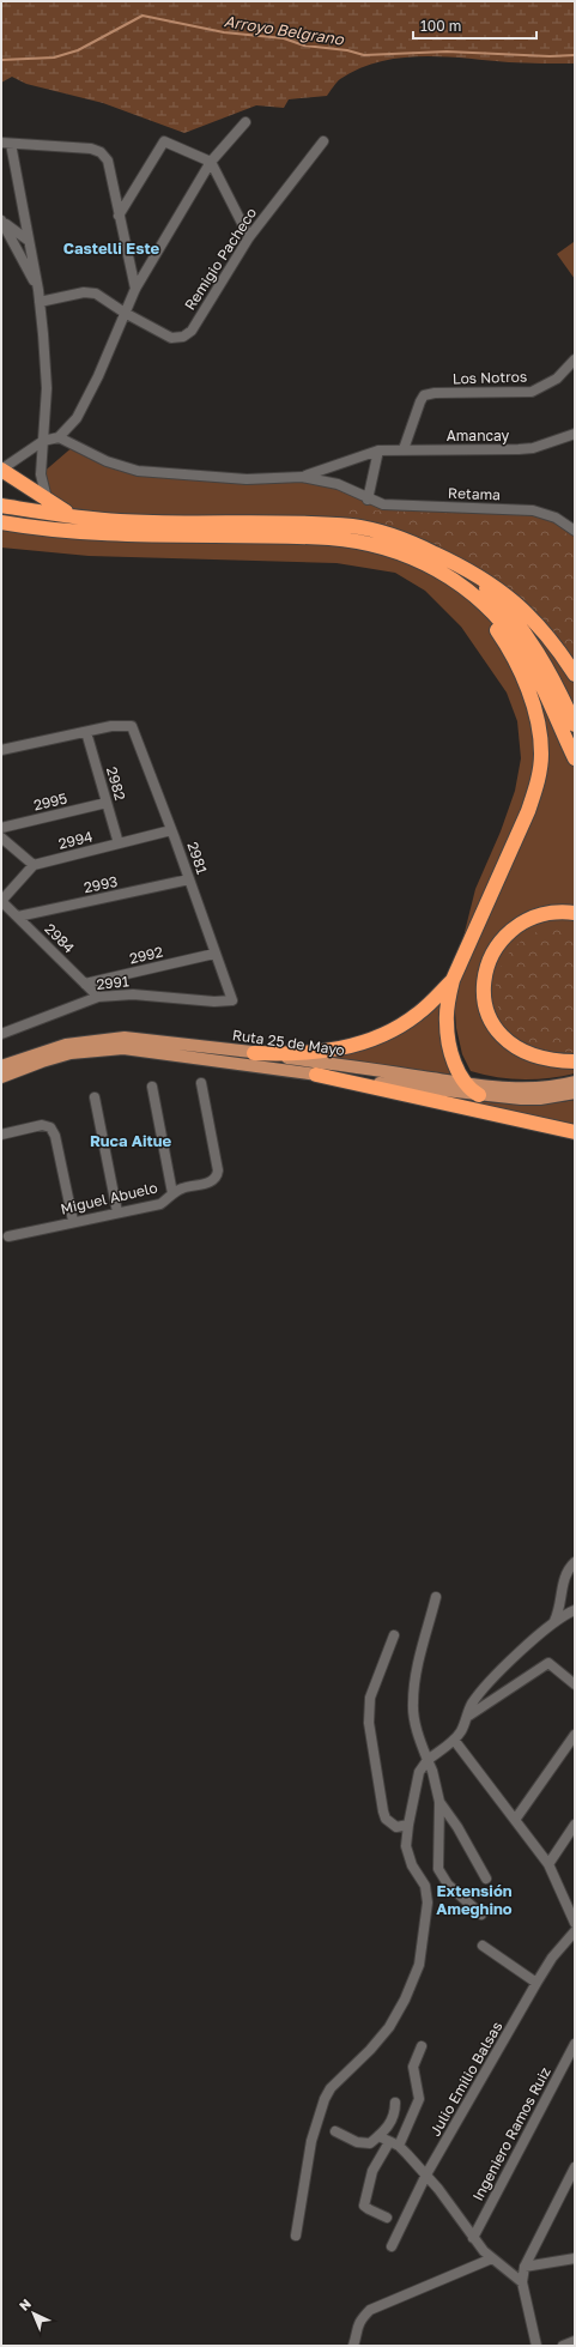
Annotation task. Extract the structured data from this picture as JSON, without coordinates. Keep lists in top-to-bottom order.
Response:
{
  "streets": {
    "main road": ["Ruta 25 de Mayo"],
    "street": [
      "Remigio Pacheco",
      "Los Notros",
      "Amancay",
      "Retama",
      "2982",
      "2995",
      "2994",
      "2981",
      "2993",
      "2984",
      "2992",
      "2991",
      "Miguel Abuelo",
      "Julio Emilio Balsas",
      "Ingeniero Ramos Ruiz"
    ]
  },
  "crossings": [
    ["Los Notros", "Amancay"],
    ["Amancay", "Retama"],
    ["2982", "2995"],
    ["2982", "2994"],
    ["2982", "2981"],
    ["2994", "2981"],
    ["2981", "2993"],
    ["2981", "2992"],
    ["2981", "2991"],
    ["2993", "2984"],
    ["2984", "2992"],
    ["2984", "2991"]
  ],
  "districts": ["Castelli Este", "Ruca Aitue", "Extensión Ameghino"],
  "water": ["Arroyo Belgrano"],
  "scale_bar": "100 m",
  "north": "top left"
}
